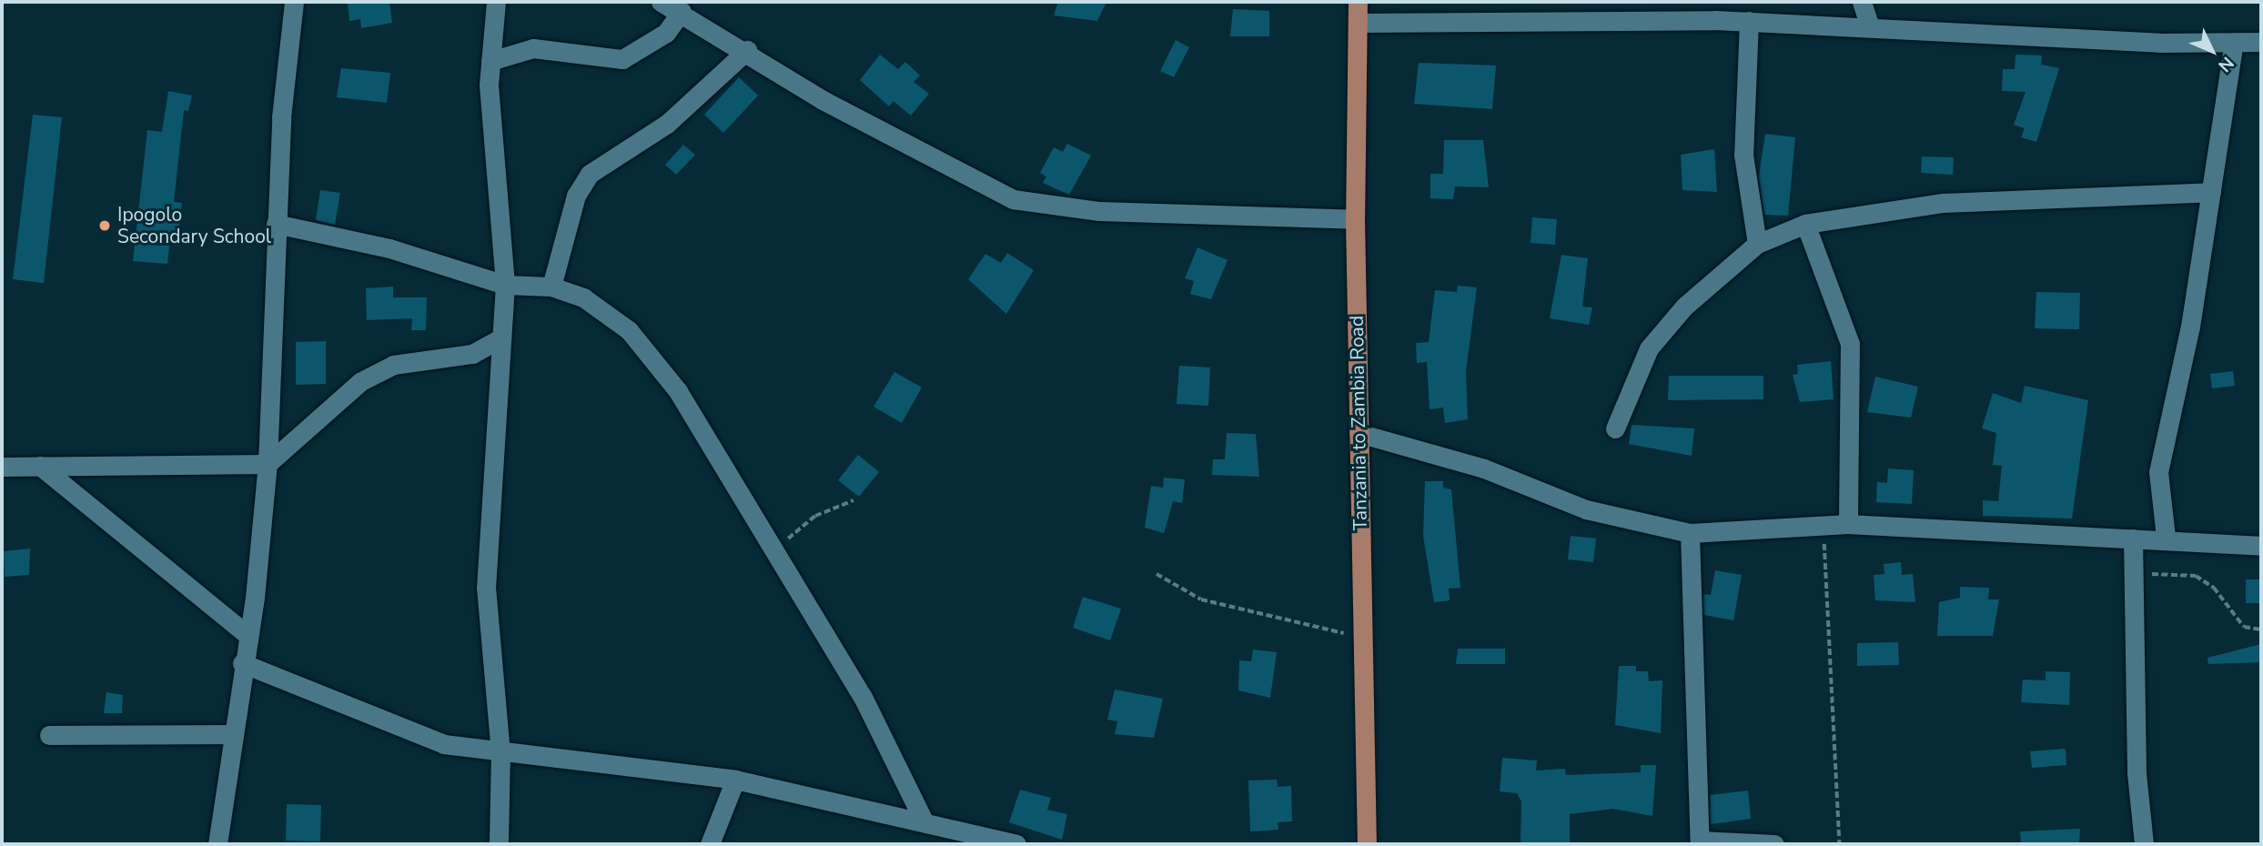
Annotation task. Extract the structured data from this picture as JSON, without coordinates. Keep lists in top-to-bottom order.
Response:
{
  "streets": {
    "highway": ["Tanzania to Zambia Road"]
  },
  "places": ["Ipogolo Secondary School"],
  "north": "bottom right"
}
